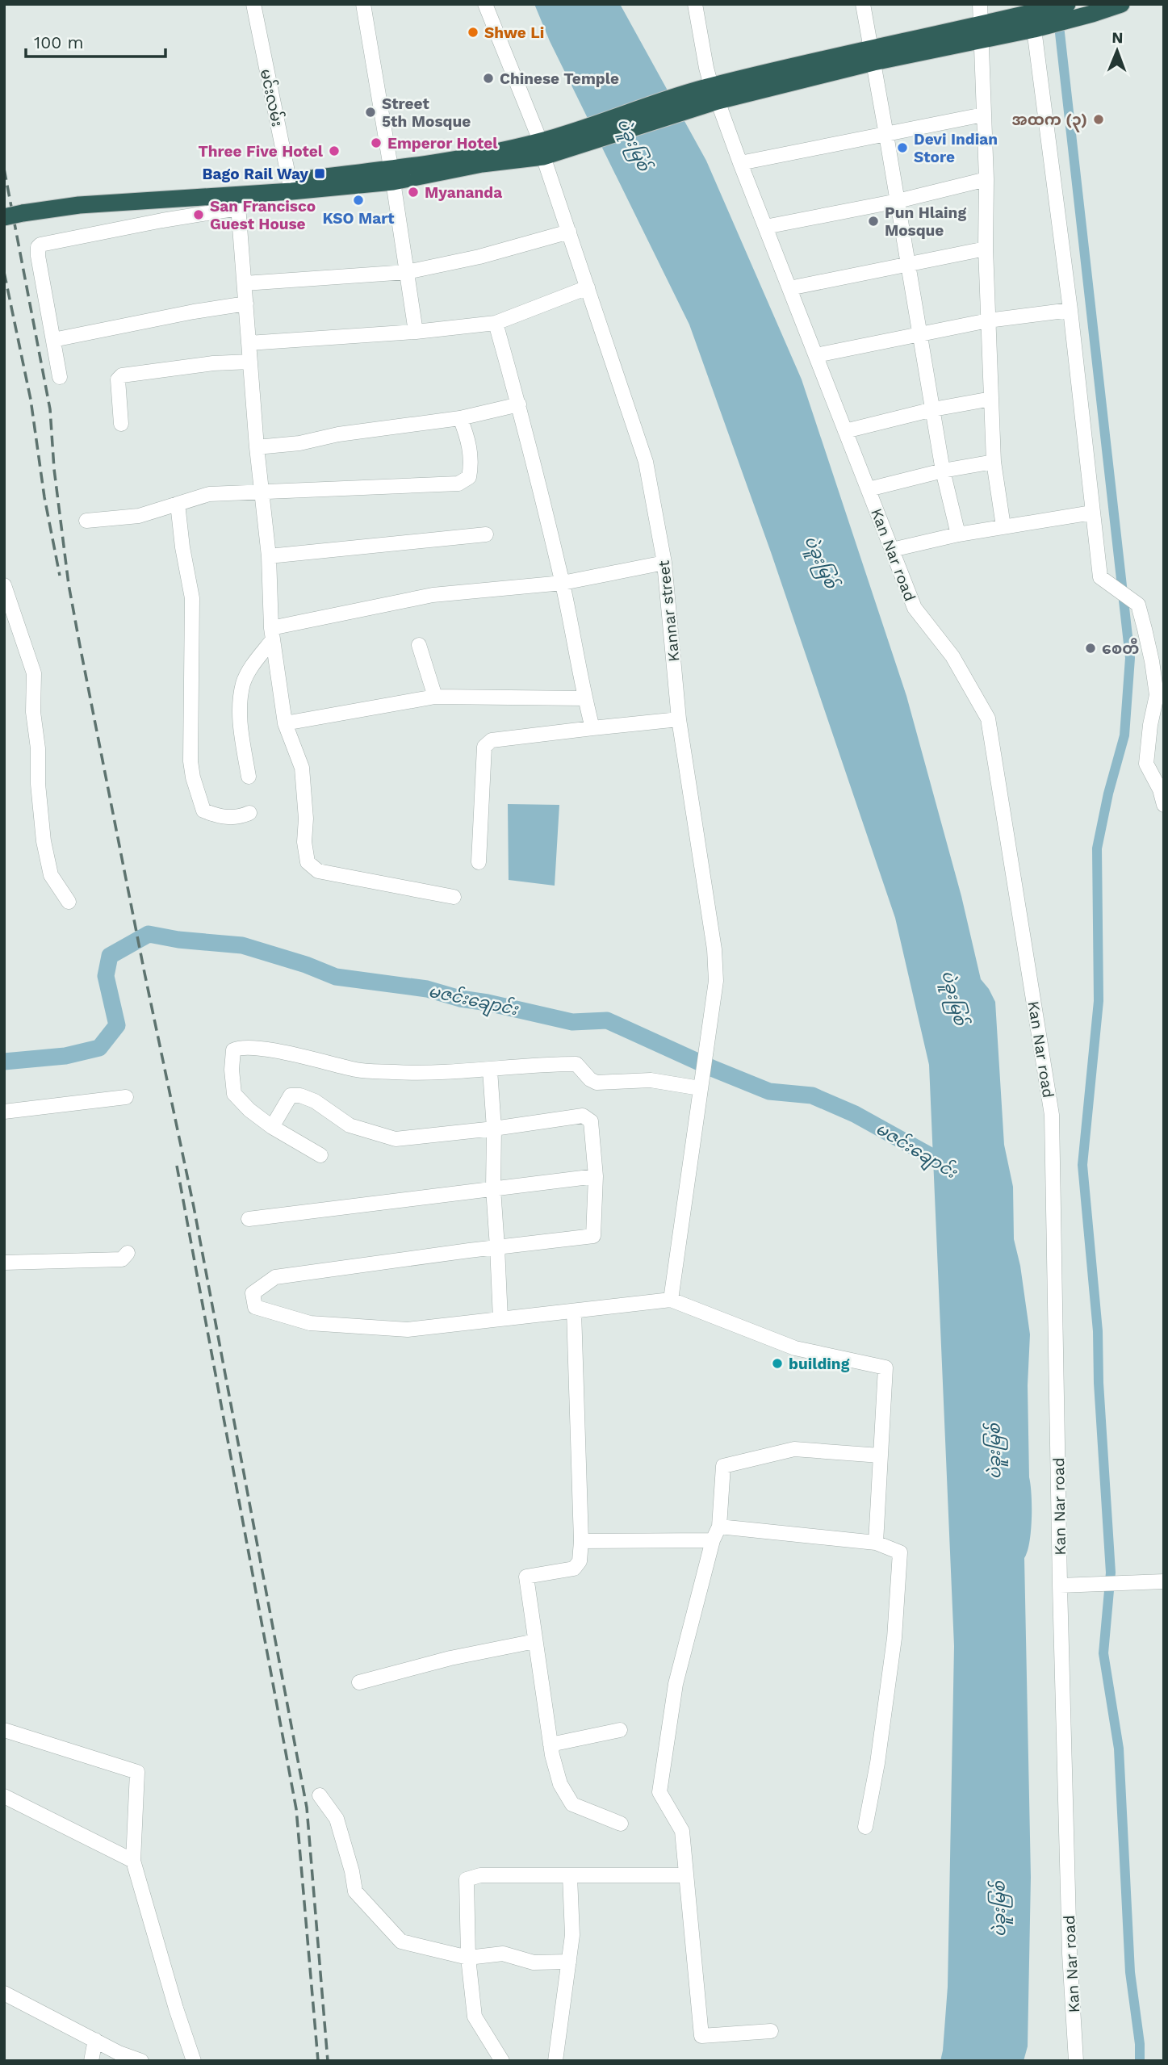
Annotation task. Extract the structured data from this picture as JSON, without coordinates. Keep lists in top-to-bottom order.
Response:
{
  "streets": {
    "street": ["မင်းလမ်း", "Kan Nar road", "Kannar street"]
  },
  "water": ["ပဲခူးမြစ်", "မဇင်းချောင်း"],
  "places": {
    "other": [
      "Shwe Li",
      "Chinese Temple",
      "Street 5th Mosque",
      "အထက (၃)",
      "Emperor Hotel",
      "Devi Indian Store",
      "Three Five Hotel",
      "Myananda",
      "KSO Mart",
      "San Francisco Guest House",
      "Pun Hlaing Mosque",
      "စေတီ",
      "building"
    ],
    "transit": ["Bago Rail Way"]
  },
  "scale_bar": "100 m",
  "north": "top"
}
